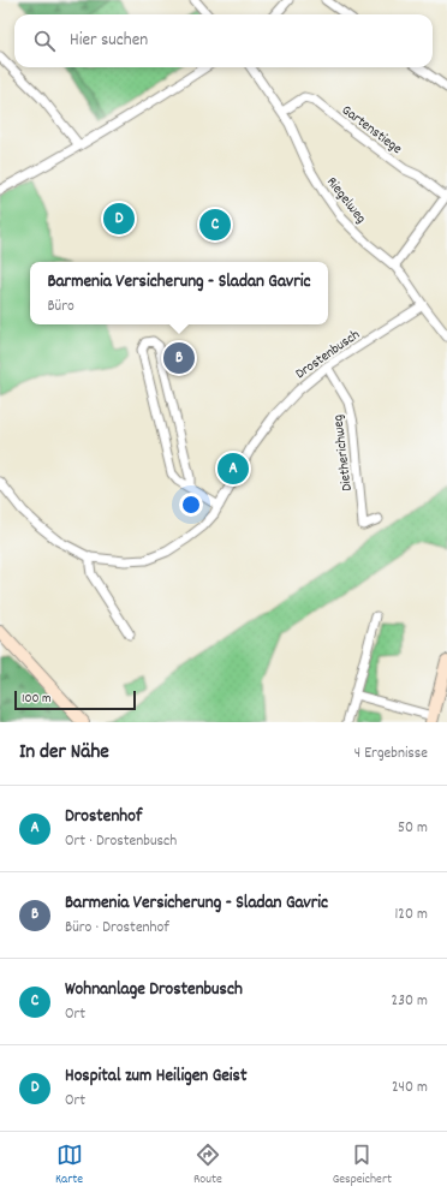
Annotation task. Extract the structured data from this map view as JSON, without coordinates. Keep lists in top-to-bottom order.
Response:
{
  "streets": {
    "street": [
      "Gartenstiege",
      "Riegelweg",
      "Drostenbusch",
      "Dietherichweg"
    ]
  },
  "crossings": [
    ["Gartenstiege", "Riegelweg"],
    ["Riegelweg", "Drostenbusch"],
    ["Drostenbusch", "Dietherichweg"]
  ],
  "scale_bar": "100 m",
  "page": {
    "search": "Hier suchen",
    "pins": [
      "D",
      "C",
      "B",
      "A"
    ],
    "popup": ["Barmenia Versicherung - Sladan Gavric", "Büro"],
    "scale": "100 m",
    "heading": ["In der Nähe", "4 Ergebnisse"],
    "list": [
      {
        "mark": "A",
        "name": "Drostenhof",
        "note": "Ort · Drostenbusch",
        "value": "50 m"
      },
      {
        "mark": "B",
        "name": "Barmenia Versicherung - Sladan Gavric",
        "note": "Büro · Drostenhof",
        "value": "120 m"
      },
      {
        "mark": "C",
        "name": "Wohnanlage Drostenbusch",
        "note": "Ort",
        "value": "230 m"
      },
      {
        "mark": "D",
        "name": "Hospital zum Heiligen Geist",
        "note": "Ort",
        "value": "240 m"
      }
    ],
    "nav": ["Karte", "Route", "Gespeichert"]
  }
}
